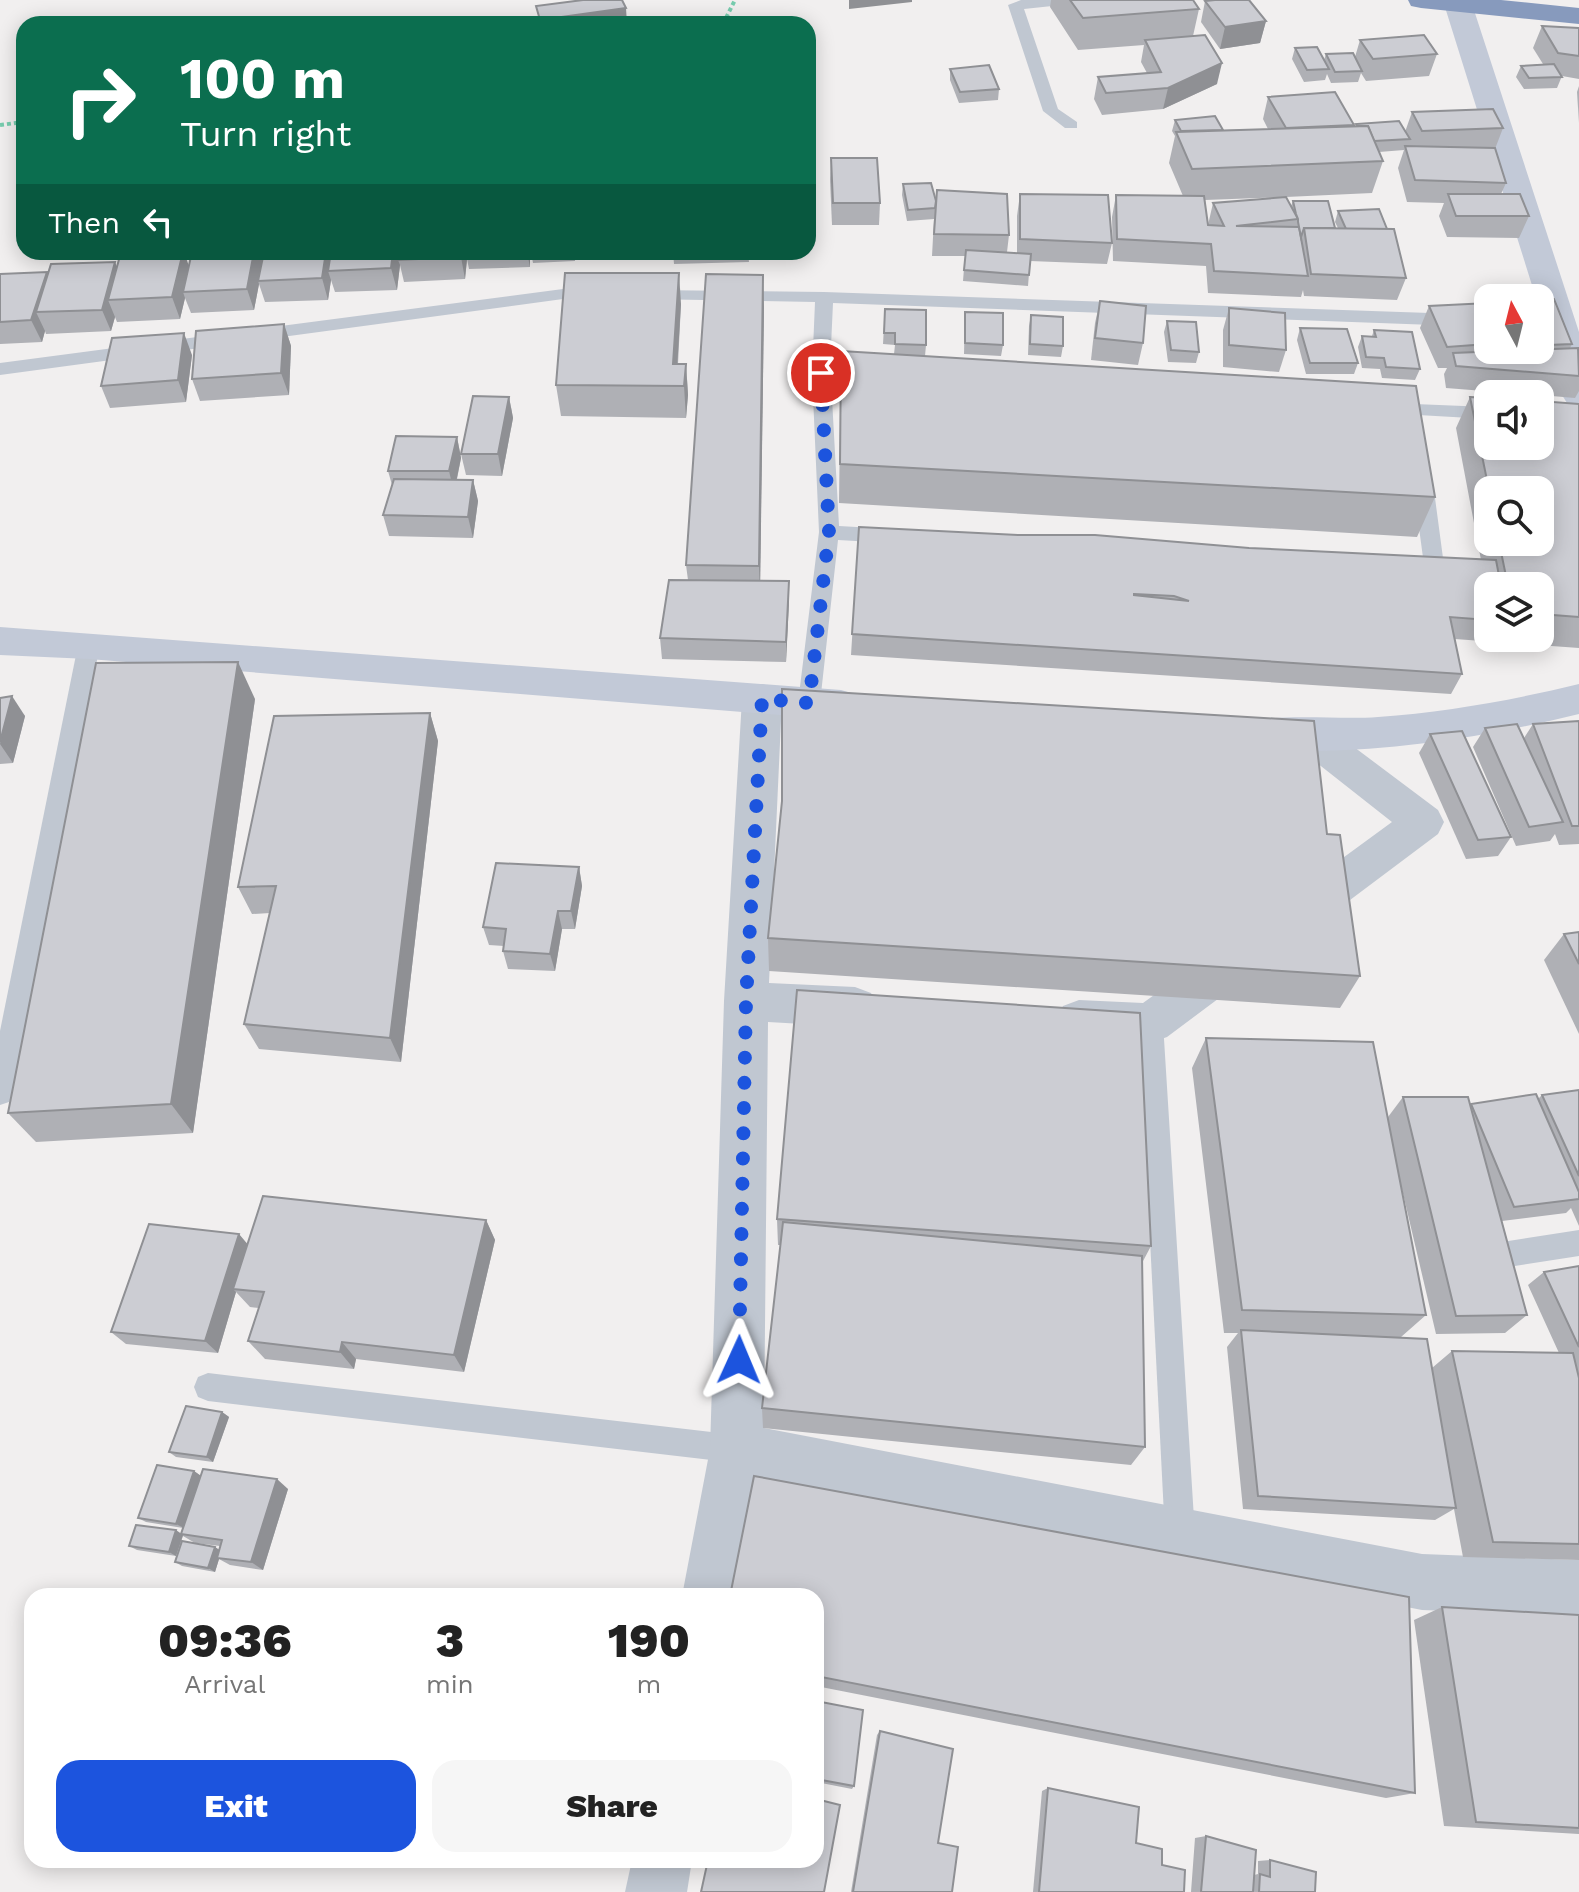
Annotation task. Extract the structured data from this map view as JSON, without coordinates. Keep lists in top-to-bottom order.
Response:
{
  "north": "top",
  "page": {
    "turn": ["100 m", "Turn right"],
    "then": "Then",
    "eta": [
      "09:36",
      "Arrival",
      "3",
      "min",
      "190",
      "m"
    ],
    "buttons": ["Exit", "Share"]
  }
}
